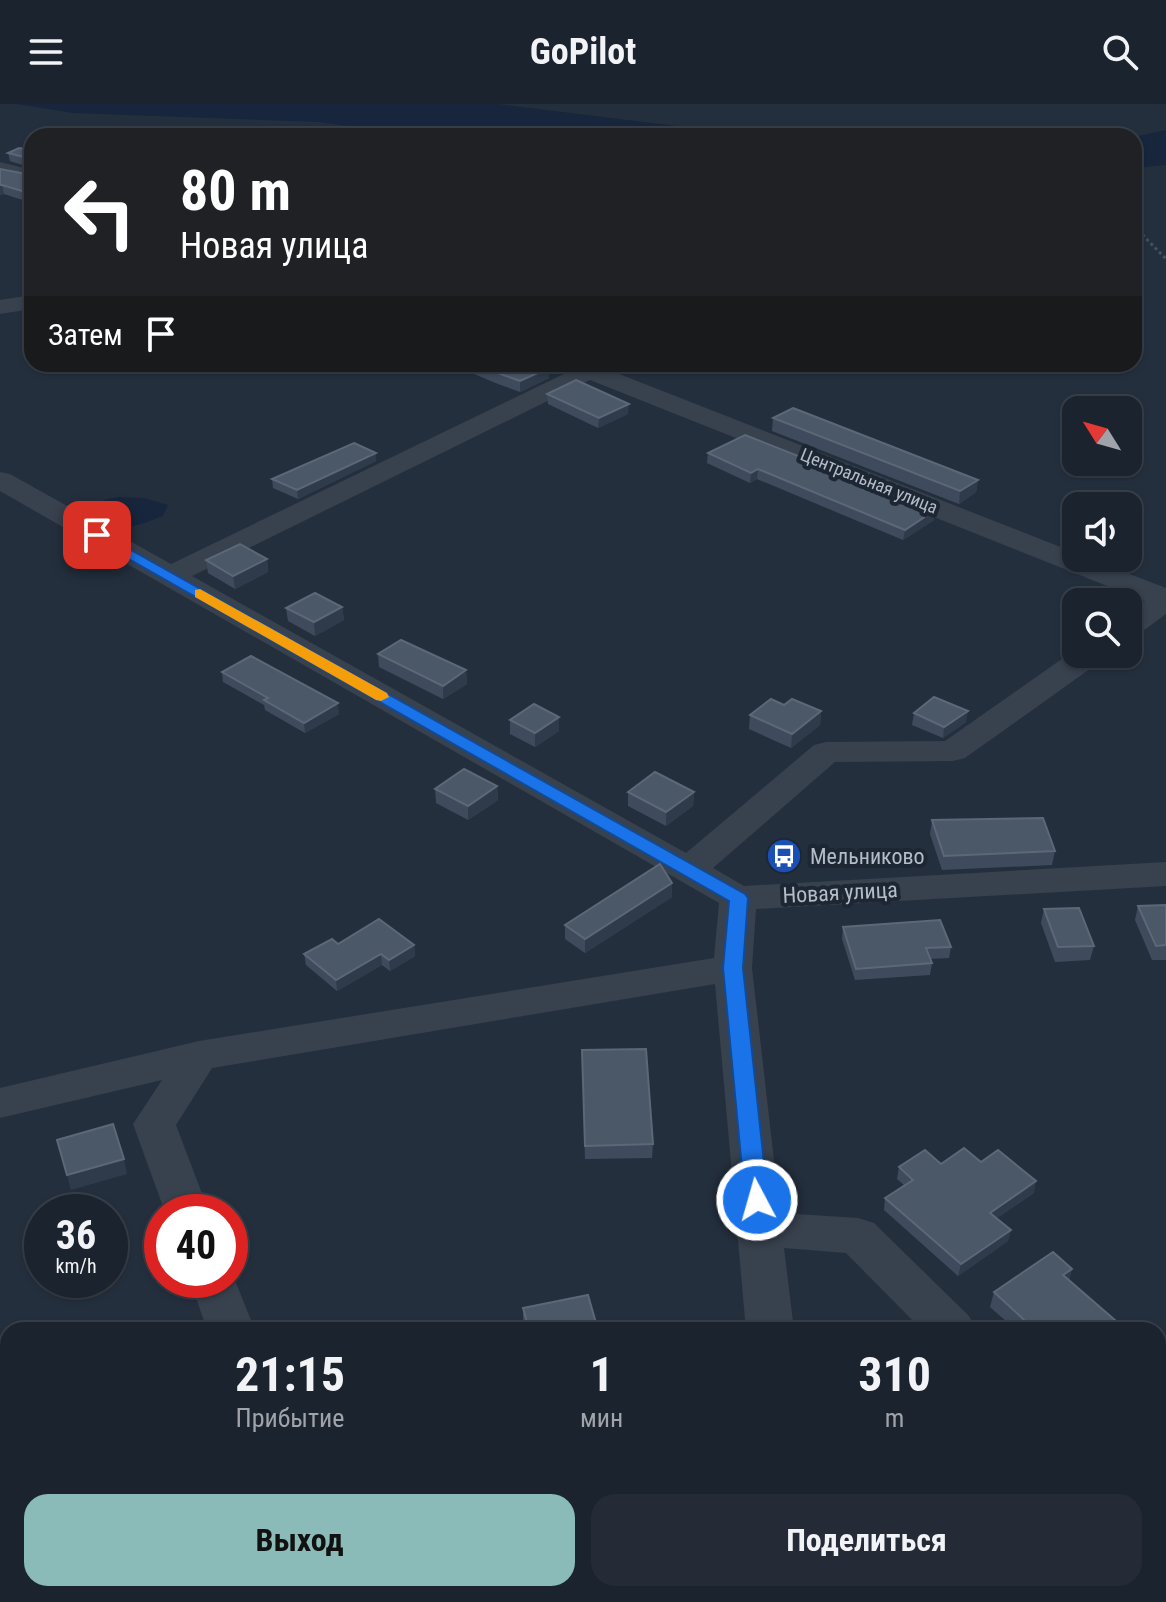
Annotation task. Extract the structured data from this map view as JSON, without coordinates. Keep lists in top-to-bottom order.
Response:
{
  "streets": {
    "street": ["Центральная улица", "Новая улица"]
  },
  "places": {
    "bus stop": ["Мельниково"]
  },
  "north": "top left",
  "page": {
    "header": "GoPilot",
    "turn": ["80 m", "Новая улица"],
    "then": "Затем",
    "speed": "36 km/h",
    "limit": "40",
    "eta": [
      "21:15",
      "Прибытие",
      "1",
      "мин",
      "310",
      "m"
    ],
    "buttons": ["Выход", "Поделиться"]
  }
}
